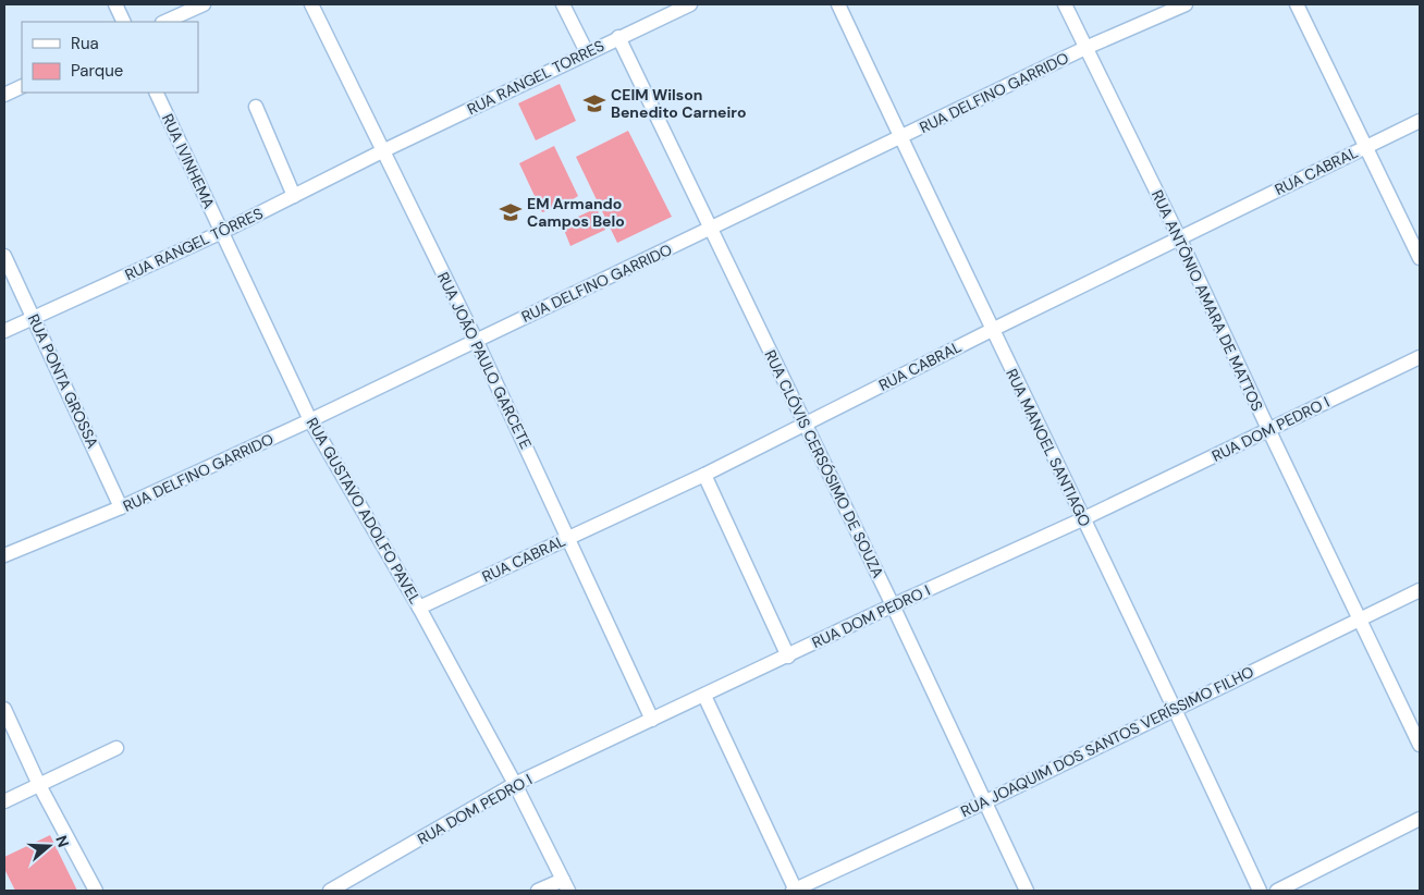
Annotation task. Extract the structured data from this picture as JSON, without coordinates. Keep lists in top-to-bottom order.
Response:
{
  "streets": {
    "street": [
      "RUA RANGEL TORRES",
      "RUA DELFINO GARRIDO",
      "RUA IVINHEMA",
      "RUA CABRAL",
      "RUA RANGEL TÔRRES",
      "RUA ANTÔNIO AMARA DE MATTOS",
      "RUA JOÃO PAULO GARCETE",
      "RUA PONTA GROSSA",
      "RUA DOM PEDRO I",
      "RUA MANOEL SANTIAGO",
      "RUA CLÓVIS CERSÓSIMO DE SOUZA",
      "RUA GUSTAVO ADOLFO PAVEL",
      "RUA JOAQUIM DOS SANTOS VERÍSSIMO FILHO"
    ]
  },
  "crossings": [
    ["RUA RANGEL TORRES", "RUA RANGEL TÔRRES"],
    ["RUA RANGEL TORRES", "RUA JOÃO PAULO GARCETE"],
    ["RUA RANGEL TORRES", "RUA CLÓVIS CERSÓSIMO DE SOUZA"],
    ["RUA DELFINO GARRIDO", "RUA ANTÔNIO AMARA DE MATTOS"],
    ["RUA DELFINO GARRIDO", "RUA JOÃO PAULO GARCETE"],
    ["RUA DELFINO GARRIDO", "RUA PONTA GROSSA"],
    ["RUA DELFINO GARRIDO", "RUA MANOEL SANTIAGO"],
    ["RUA DELFINO GARRIDO", "RUA CLÓVIS CERSÓSIMO DE SOUZA"],
    ["RUA DELFINO GARRIDO", "RUA GUSTAVO ADOLFO PAVEL"],
    ["RUA IVINHEMA", "RUA RANGEL TÔRRES"],
    ["RUA IVINHEMA", "RUA GUSTAVO ADOLFO PAVEL"],
    ["RUA CABRAL", "RUA ANTÔNIO AMARA DE MATTOS"],
    ["RUA CABRAL", "RUA JOÃO PAULO GARCETE"],
    ["RUA CABRAL", "RUA MANOEL SANTIAGO"],
    ["RUA CABRAL", "RUA CLÓVIS CERSÓSIMO DE SOUZA"],
    ["RUA CABRAL", "RUA GUSTAVO ADOLFO PAVEL"],
    ["RUA RANGEL TÔRRES", "RUA JOÃO PAULO GARCETE"],
    ["RUA RANGEL TÔRRES", "RUA PONTA GROSSA"],
    ["RUA RANGEL TÔRRES", "RUA GUSTAVO ADOLFO PAVEL"],
    ["RUA ANTÔNIO AMARA DE MATTOS", "RUA DOM PEDRO I"],
    ["RUA ANTÔNIO AMARA DE MATTOS", "RUA JOAQUIM DOS SANTOS VERÍSSIMO FILHO"],
    ["RUA JOÃO PAULO GARCETE", "RUA DOM PEDRO I"],
    ["RUA DOM PEDRO I", "RUA MANOEL SANTIAGO"],
    ["RUA DOM PEDRO I", "RUA CLÓVIS CERSÓSIMO DE SOUZA"],
    ["RUA DOM PEDRO I", "RUA GUSTAVO ADOLFO PAVEL"],
    ["RUA MANOEL SANTIAGO", "RUA JOAQUIM DOS SANTOS VERÍSSIMO FILHO"],
    ["RUA CLÓVIS CERSÓSIMO DE SOUZA", "RUA JOAQUIM DOS SANTOS VERÍSSIMO FILHO"]
  ],
  "places": {
    "school or university": ["CEIM Wilson Benedito Carneiro", "EM Armando Campos Belo"]
  },
  "legend": ["Rua", "Parque"],
  "north": "right"
}
